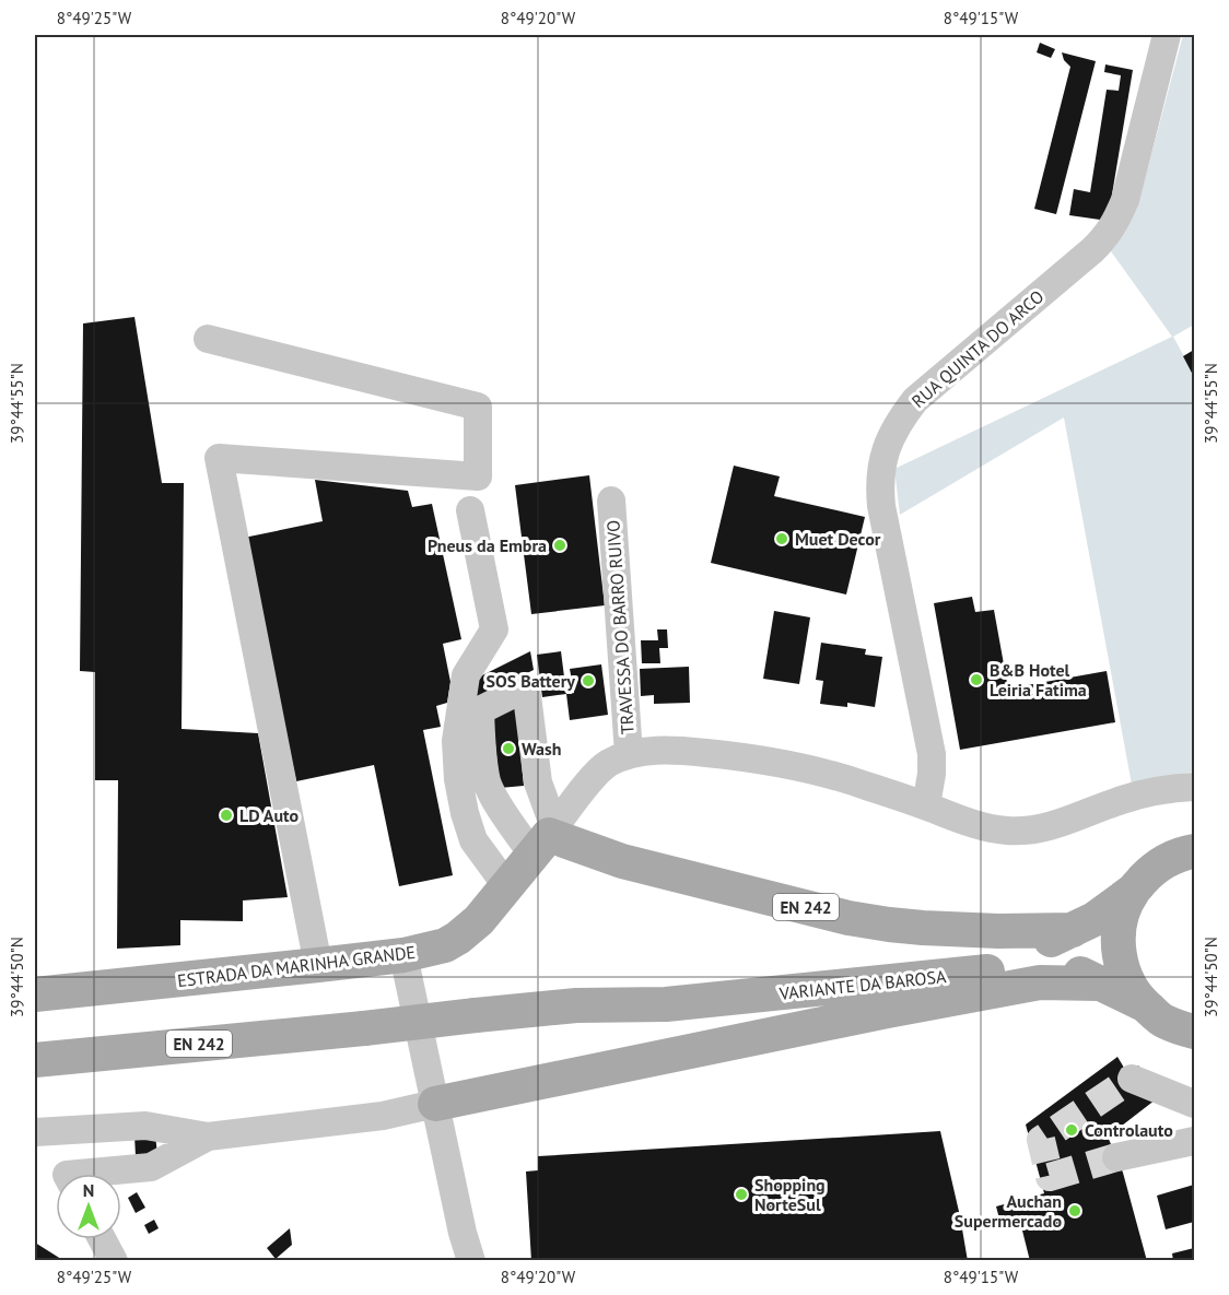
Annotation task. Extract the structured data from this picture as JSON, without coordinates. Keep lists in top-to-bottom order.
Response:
{
  "streets": {
    "main road": ["EN 242", "ESTRADA DA MARINHA GRANDE", "VARIANTE DA BAROSA"],
    "street": ["RUA QUINTA DO ARCO", "TRAVESSA DO BARRO RUIVO"]
  },
  "crossings": [
    ["EN 242", "ESTRADA DA MARINHA GRANDE"],
    ["EN 242", "VARIANTE DA BAROSA"]
  ],
  "places": [
    "Muet Decor",
    "Pneus da Embra",
    "B&B Hotel Leiria Fatima",
    "SOS Battery",
    "Wash",
    "LD Auto",
    "Controlauto",
    "Shopping NorteSul",
    "Auchan Supermercado"
  ],
  "north": "top",
  "coordinates": [
    "8°49'25\"W",
    "8°49'20\"W",
    "8°49'15\"W",
    "39°44'55\"N",
    "39°44'50\"N"
  ]
}
